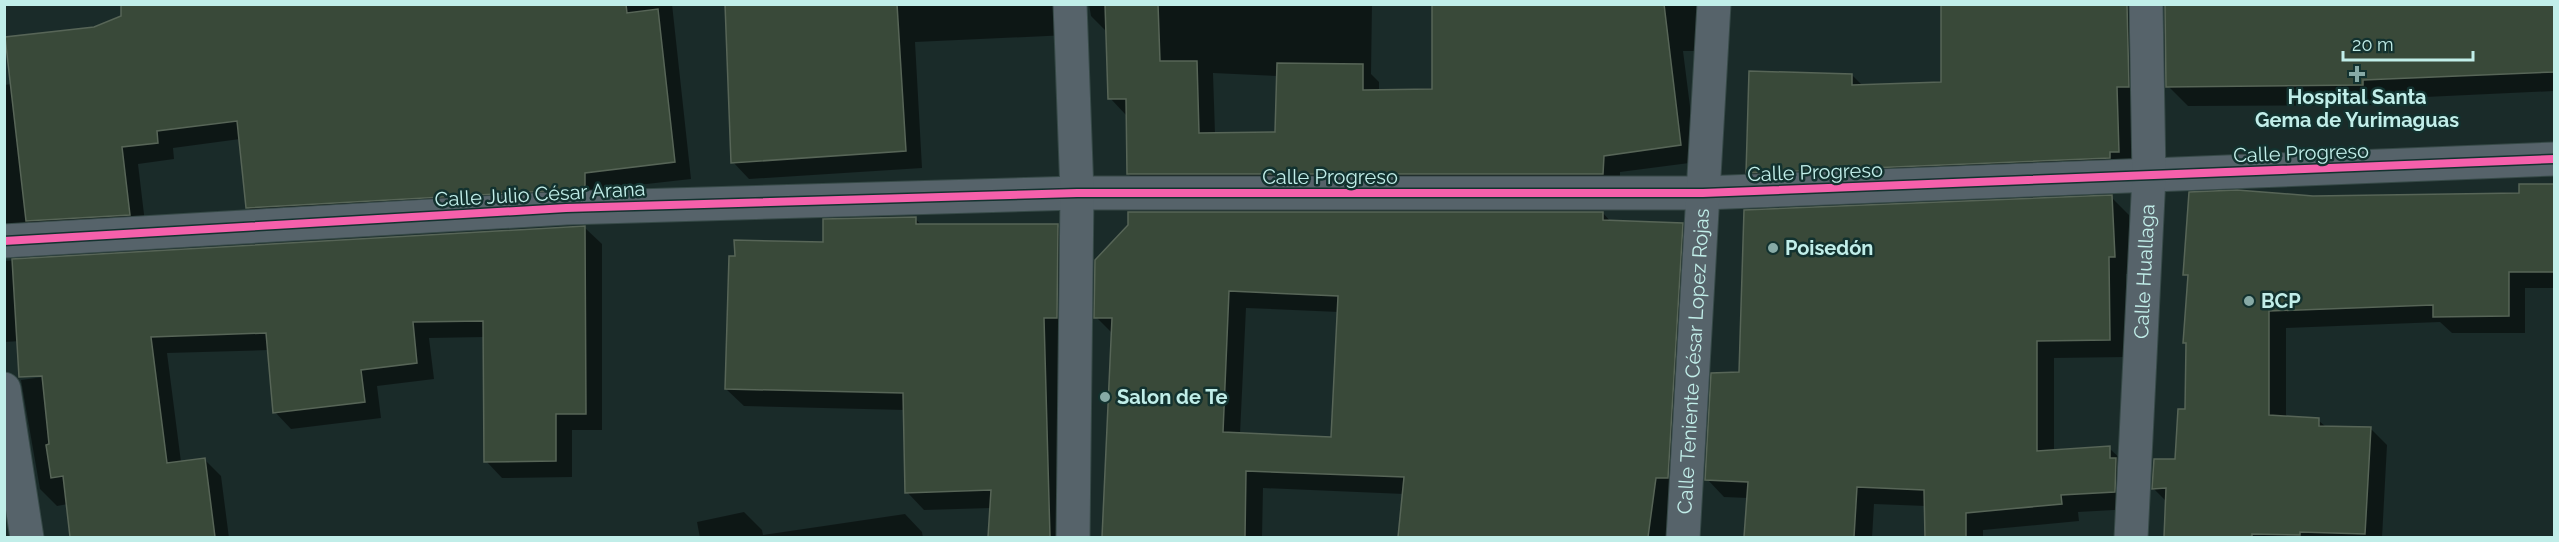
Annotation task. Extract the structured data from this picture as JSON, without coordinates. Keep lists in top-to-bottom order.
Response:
{
  "streets": {
    "street": [
      "Calle Progreso",
      "Calle Julio César Arana",
      "Calle Huallaga",
      "Calle Teniente César Lopez Rojas"
    ]
  },
  "crossings": [
    ["Calle Progreso", "Calle Julio César Arana"],
    ["Calle Progreso", "Calle Huallaga"],
    ["Calle Progreso", "Calle Teniente César Lopez Rojas"]
  ],
  "places": {
    "health": ["Hospital Santa Gema de Yurimaguas"],
    "other": ["Poisedón", "BCP", "Salon de Te"]
  },
  "scale_bar": "20 m"
}
